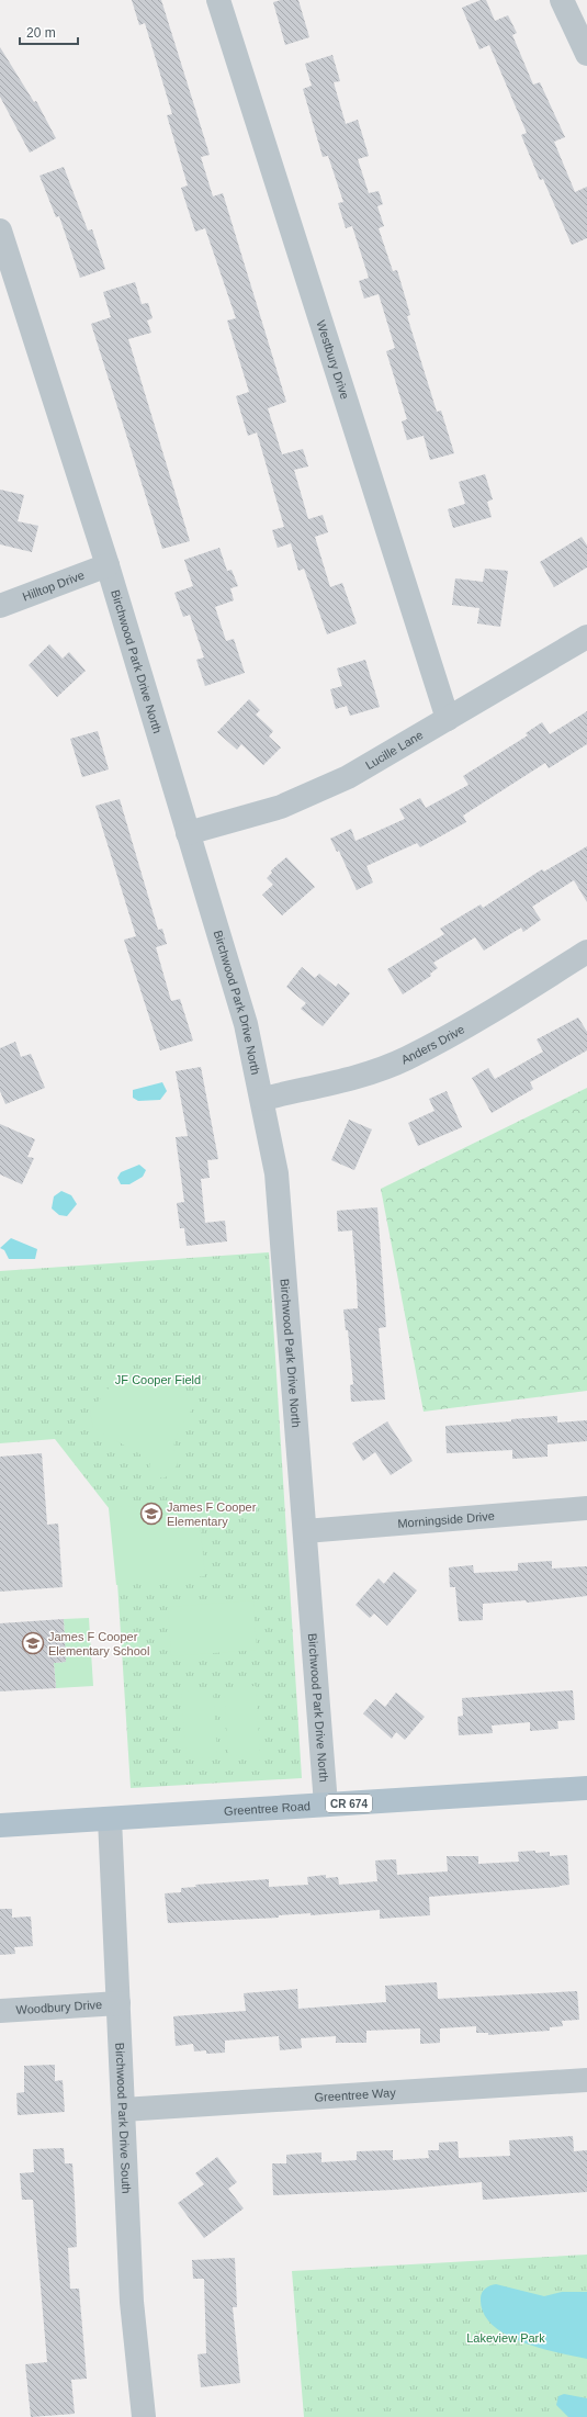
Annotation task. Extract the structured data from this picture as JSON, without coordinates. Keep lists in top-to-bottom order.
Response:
{
  "streets": {
    "main road": ["CR 674", "Greentree Road"],
    "street": [
      "Westbury Drive",
      "Hilltop Drive",
      "Birchwood Park Drive North",
      "Lucille Lane",
      "Anders Drive",
      "Morningside Drive",
      "Woodbury Drive",
      "Greentree Way",
      "Birchwood Park Drive South"
    ]
  },
  "crossings": [
    ["Westbury Drive", "Lucille Lane"],
    ["Hilltop Drive", "Birchwood Park Drive North"],
    ["Birchwood Park Drive North", "Lucille Lane"],
    ["Birchwood Park Drive North", "Anders Drive"],
    ["Birchwood Park Drive North", "Morningside Drive"],
    ["Birchwood Park Drive North", "Greentree Road"],
    ["Greentree Road", "Birchwood Park Drive South"],
    ["Woodbury Drive", "Birchwood Park Drive South"],
    ["Greentree Way", "Birchwood Park Drive South"]
  ],
  "parks": ["JF Cooper Field", "Lakeview Park"],
  "places": {
    "school or university": ["James F Cooper Elementary", "James F Cooper Elementary School"]
  },
  "scale_bar": "20 m"
}
